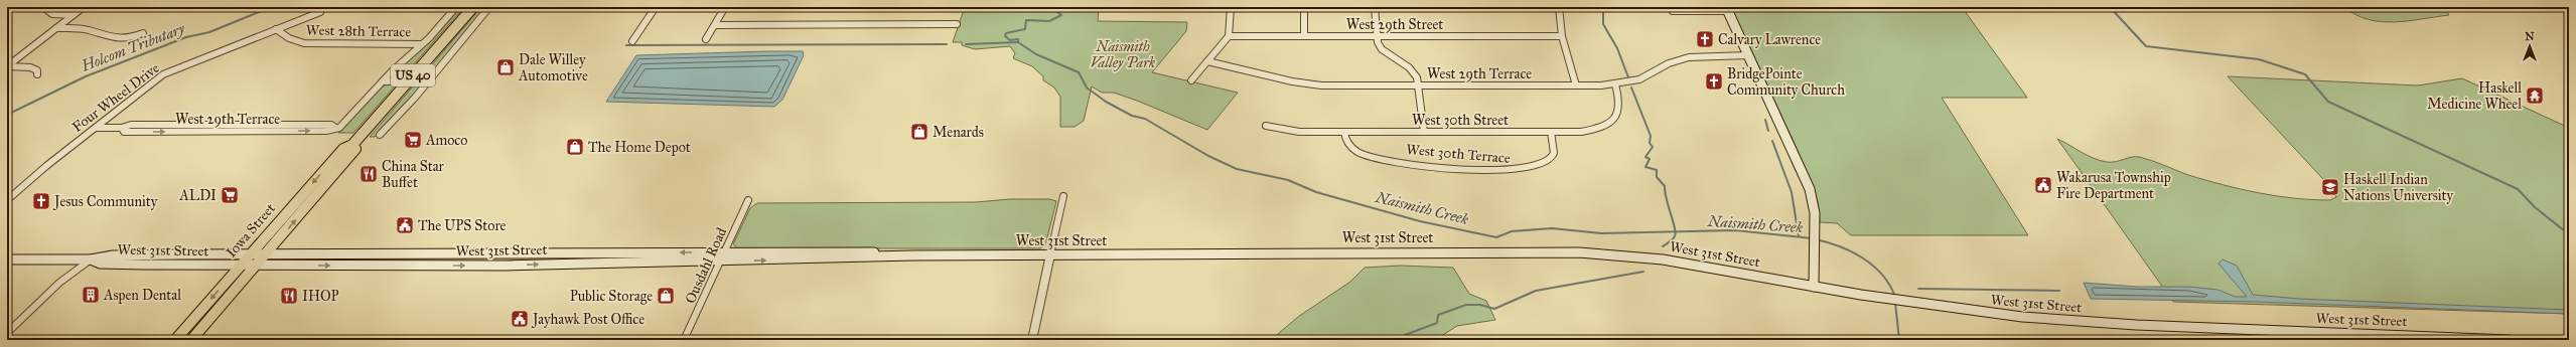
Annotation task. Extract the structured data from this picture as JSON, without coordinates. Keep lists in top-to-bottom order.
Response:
{
  "streets": {
    "highway": ["US 40", "Iowa Street"],
    "main road": ["West 31st Street"],
    "street": [
      "West 29th Street",
      "West 28th Terrace",
      "West 29th Terrace",
      "Four Wheel Drive",
      "West 30th Street",
      "West 30th Terrace",
      "Ousdahl Road"
    ]
  },
  "crossings": [
    ["West 28th Terrace", "Four Wheel Drive"],
    ["West 29th Terrace", "Four Wheel Drive"],
    ["West 29th Terrace", "West 30th Street"],
    ["West 30th Street", "West 30th Terrace"],
    ["Iowa Street", "West 31st Street"],
    ["West 31st Street", "Ousdahl Road"]
  ],
  "water": ["Holcom Tributary", "Naismith Creek"],
  "parks": ["Naismith Valley Park"],
  "places": {
    "church": ["Calvary Lawrence", "BridgePointe Community Church", "Jesus Community"],
    "shop": [
      "Dale Willey Automotive",
      "Menards",
      "The Home Depot",
      "Public Storage"
    ],
    "temple": ["Haskell Medicine Wheel"],
    "supermarket": ["Amoco", "ALDI"],
    "restaurant": ["China Star Buffet", "IHOP"],
    "public building": ["Wakarusa Township Fire Department", "The UPS Store", "Jayhawk Post Office"],
    "school or university": ["Haskell Indian Nations University"],
    "building": ["Aspen Dental"]
  },
  "north": "top"
}
